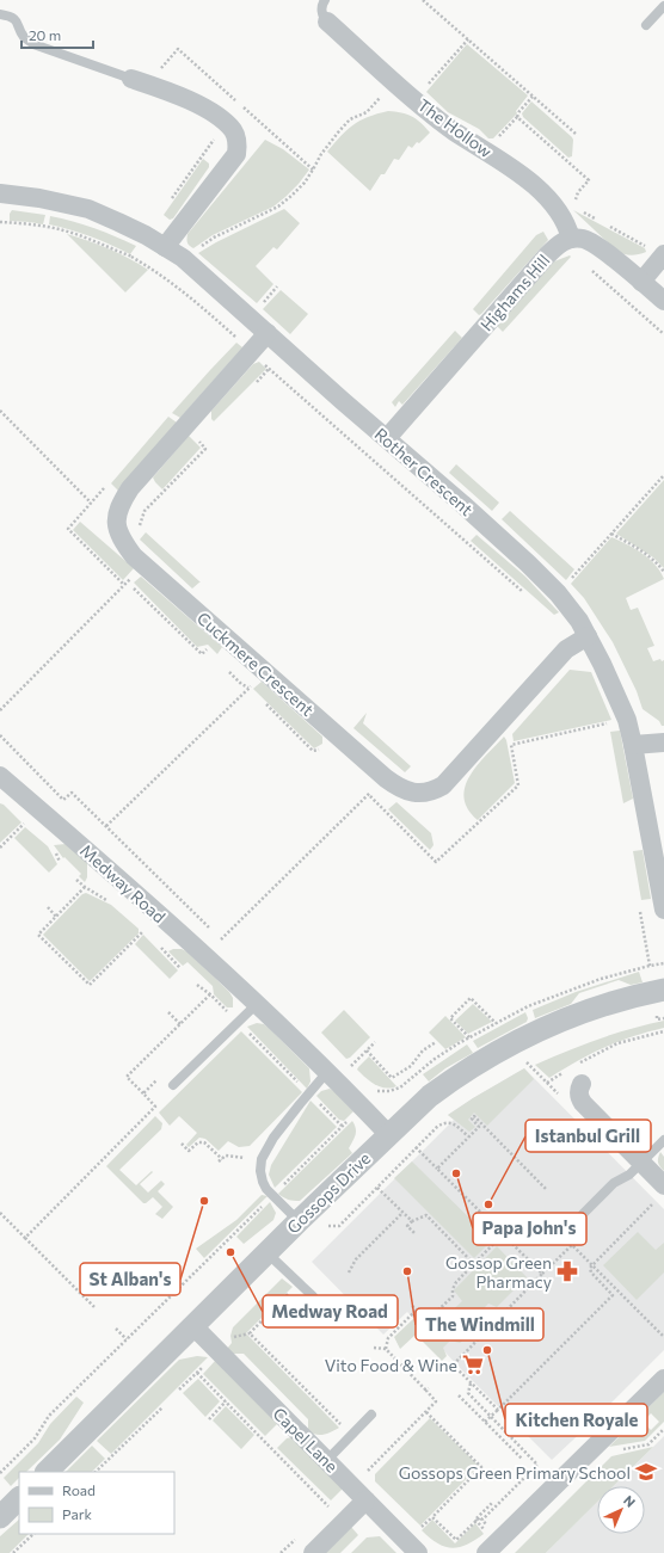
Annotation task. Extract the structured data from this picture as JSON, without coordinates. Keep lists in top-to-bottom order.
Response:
{
  "streets": {
    "street": [
      "The Hollow",
      "Highams Hill",
      "Rother Crescent",
      "Cuckmere Crescent",
      "Medway Road",
      "Gossops Drive",
      "Capel Lane"
    ]
  },
  "crossings": [
    ["The Hollow", "Highams Hill"],
    ["Highams Hill", "Rother Crescent"],
    ["Rother Crescent", "Cuckmere Crescent"],
    ["Medway Road", "Gossops Drive"],
    ["Gossops Drive", "Capel Lane"]
  ],
  "places": {
    "other": [
      "Papa John's",
      "St Alban's",
      "Istanbul Grill",
      "Medway Road",
      "The Windmill",
      "Kitchen Royale"
    ],
    "pharmacy": ["Gossop Green Pharmacy"],
    "supermarket": ["Vito Food & Wine"],
    "school or university": ["Gossops Green Primary School"]
  },
  "legend": ["Road", "Park"],
  "scale_bar": "20 m",
  "north": "top right"
}
